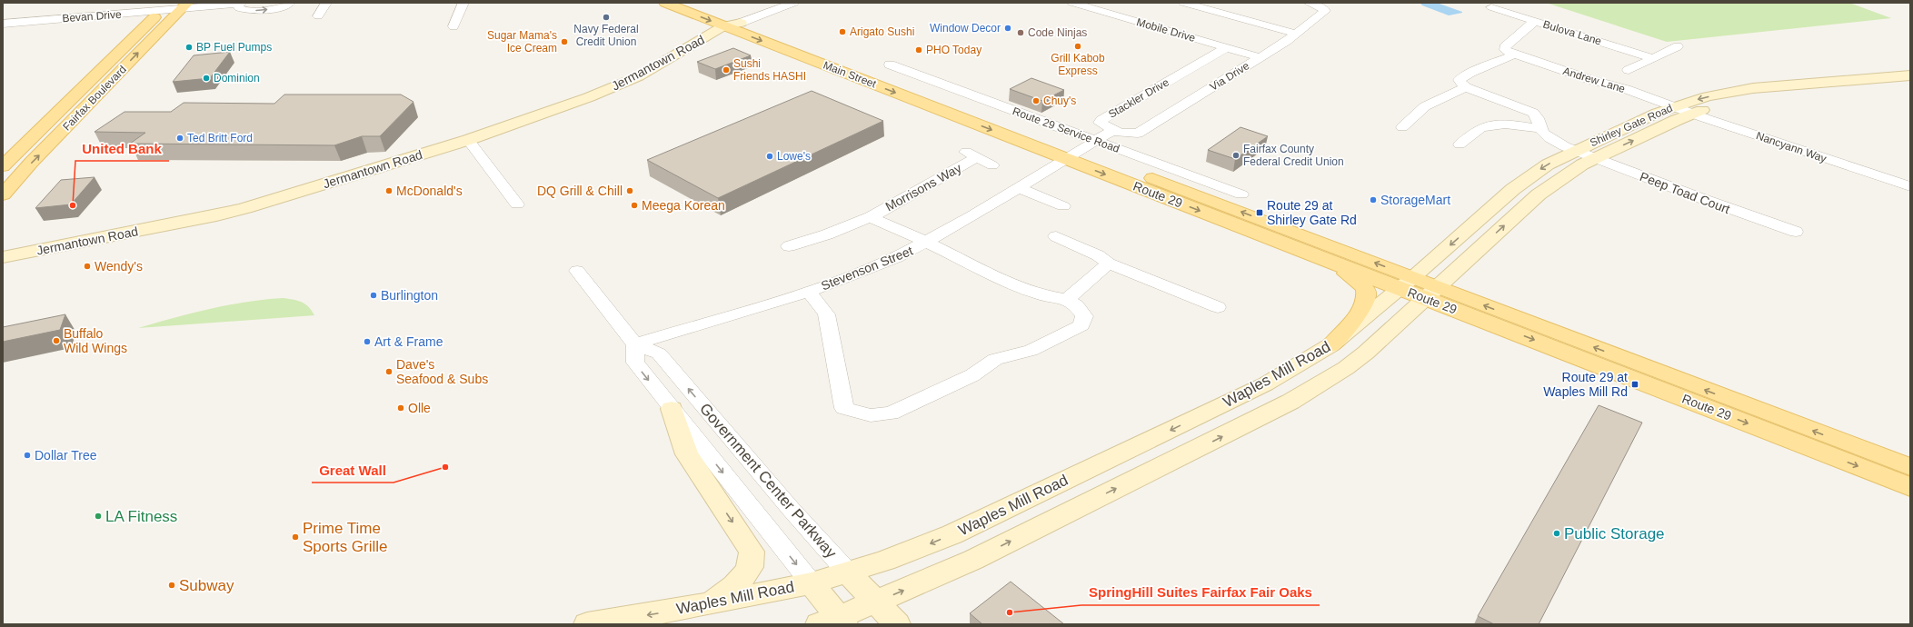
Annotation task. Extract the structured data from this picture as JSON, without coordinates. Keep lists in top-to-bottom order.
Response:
{
  "streets": {
    "main road": [
      "Jermantown Road",
      "Main Street",
      "Fairfax Boulevard",
      "Shirley Gate Road",
      "Route 29",
      "Waples Mill Road",
      "Government Center Parkway"
    ],
    "street": [
      "Bevan Drive",
      "Mobile Drive",
      "Bulova Lane",
      "Via Drive",
      "Andrew Lane",
      "Stackler Drive",
      "Route 29 Service Road",
      "Nancyann Way",
      "Morrisons Way",
      "Peep Toad Court",
      "Stevenson Street"
    ]
  },
  "crossings": [
    ["Bevan Drive", "Fairfax Boulevard"],
    ["Mobile Drive", "Via Drive"],
    ["Mobile Drive", "Stackler Drive"],
    ["Jermantown Road", "Main Street"],
    ["Main Street", "Route 29"],
    ["Via Drive", "Stackler Drive"],
    ["Andrew Lane", "Shirley Gate Road"],
    ["Andrew Lane", "Nancyann Way"],
    ["Stackler Drive", "Route 29 Service Road"],
    ["Stackler Drive", "Route 29"],
    ["Stackler Drive", "Stevenson Street"],
    ["Shirley Gate Road", "Nancyann Way"],
    ["Shirley Gate Road", "Peep Toad Court"],
    ["Shirley Gate Road", "Route 29"],
    ["Shirley Gate Road", "Waples Mill Road"],
    ["Morrisons Way", "Stevenson Street"],
    ["Route 29", "Stevenson Street"],
    ["Route 29", "Waples Mill Road"],
    ["Stevenson Street", "Government Center Parkway"],
    ["Waples Mill Road", "Government Center Parkway"]
  ],
  "places": {
    "other": [
      "Navy Federal Credit Union",
      "Window Decor",
      "Arigato Sushi",
      "Code Ninjas",
      "Sugar Mama's Ice Cream",
      "Grill Kabob Express",
      "BP Fuel Pumps",
      "PHO Today",
      "Sushi Friends HASHI",
      "Dominion",
      "Chuy's",
      "Ted Britt Ford",
      "Fairfax County Federal Credit Union",
      "Lowe's",
      "McDonald's",
      "DQ Grill & Chill",
      "StorageMart",
      "United Bank",
      "Meega Korean",
      "Wendy's",
      "Burlington",
      "Buffalo Wild Wings",
      "Art & Frame",
      "Dave's Seafood & Subs",
      "Olle",
      "Dollar Tree",
      "Great Wall",
      "LA Fitness",
      "Public Storage",
      "Prime Time Sports Grille",
      "Subway",
      "SpringHill Suites Fairfax Fair Oaks"
    ],
    "transit": ["Route 29 at Shirley Gate Rd", "Route 29 at Waples Mill Rd"]
  }
}
